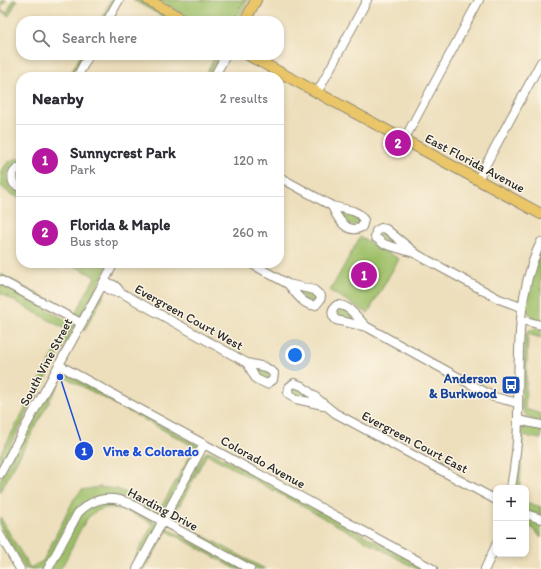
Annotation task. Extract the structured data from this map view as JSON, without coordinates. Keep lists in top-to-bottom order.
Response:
{
  "streets": {
    "main road": ["East Florida Avenue"],
    "street": [
      "Evergreen Court West",
      "South Vine Street",
      "Evergreen Court East",
      "Colorado Avenue",
      "Harding Drive"
    ]
  },
  "crossings": [
    ["Evergreen Court West", "South Vine Street"],
    ["South Vine Street", "Colorado Avenue"]
  ],
  "places": {
    "other": ["Vine & Colorado"],
    "bus stop": ["Anderson & Burkwood"]
  },
  "page": {
    "search": "Search here",
    "heading": ["Nearby", "2 results"],
    "list": [
      {
        "mark": "1",
        "name": "Sunnycrest Park",
        "note": "Park",
        "value": "120 m"
      },
      {
        "mark": "2",
        "name": "Florida & Maple",
        "note": "Bus stop",
        "value": "260 m"
      }
    ],
    "pins": ["2", "1"],
    "map_buttons": ["+", "−"]
  }
}
